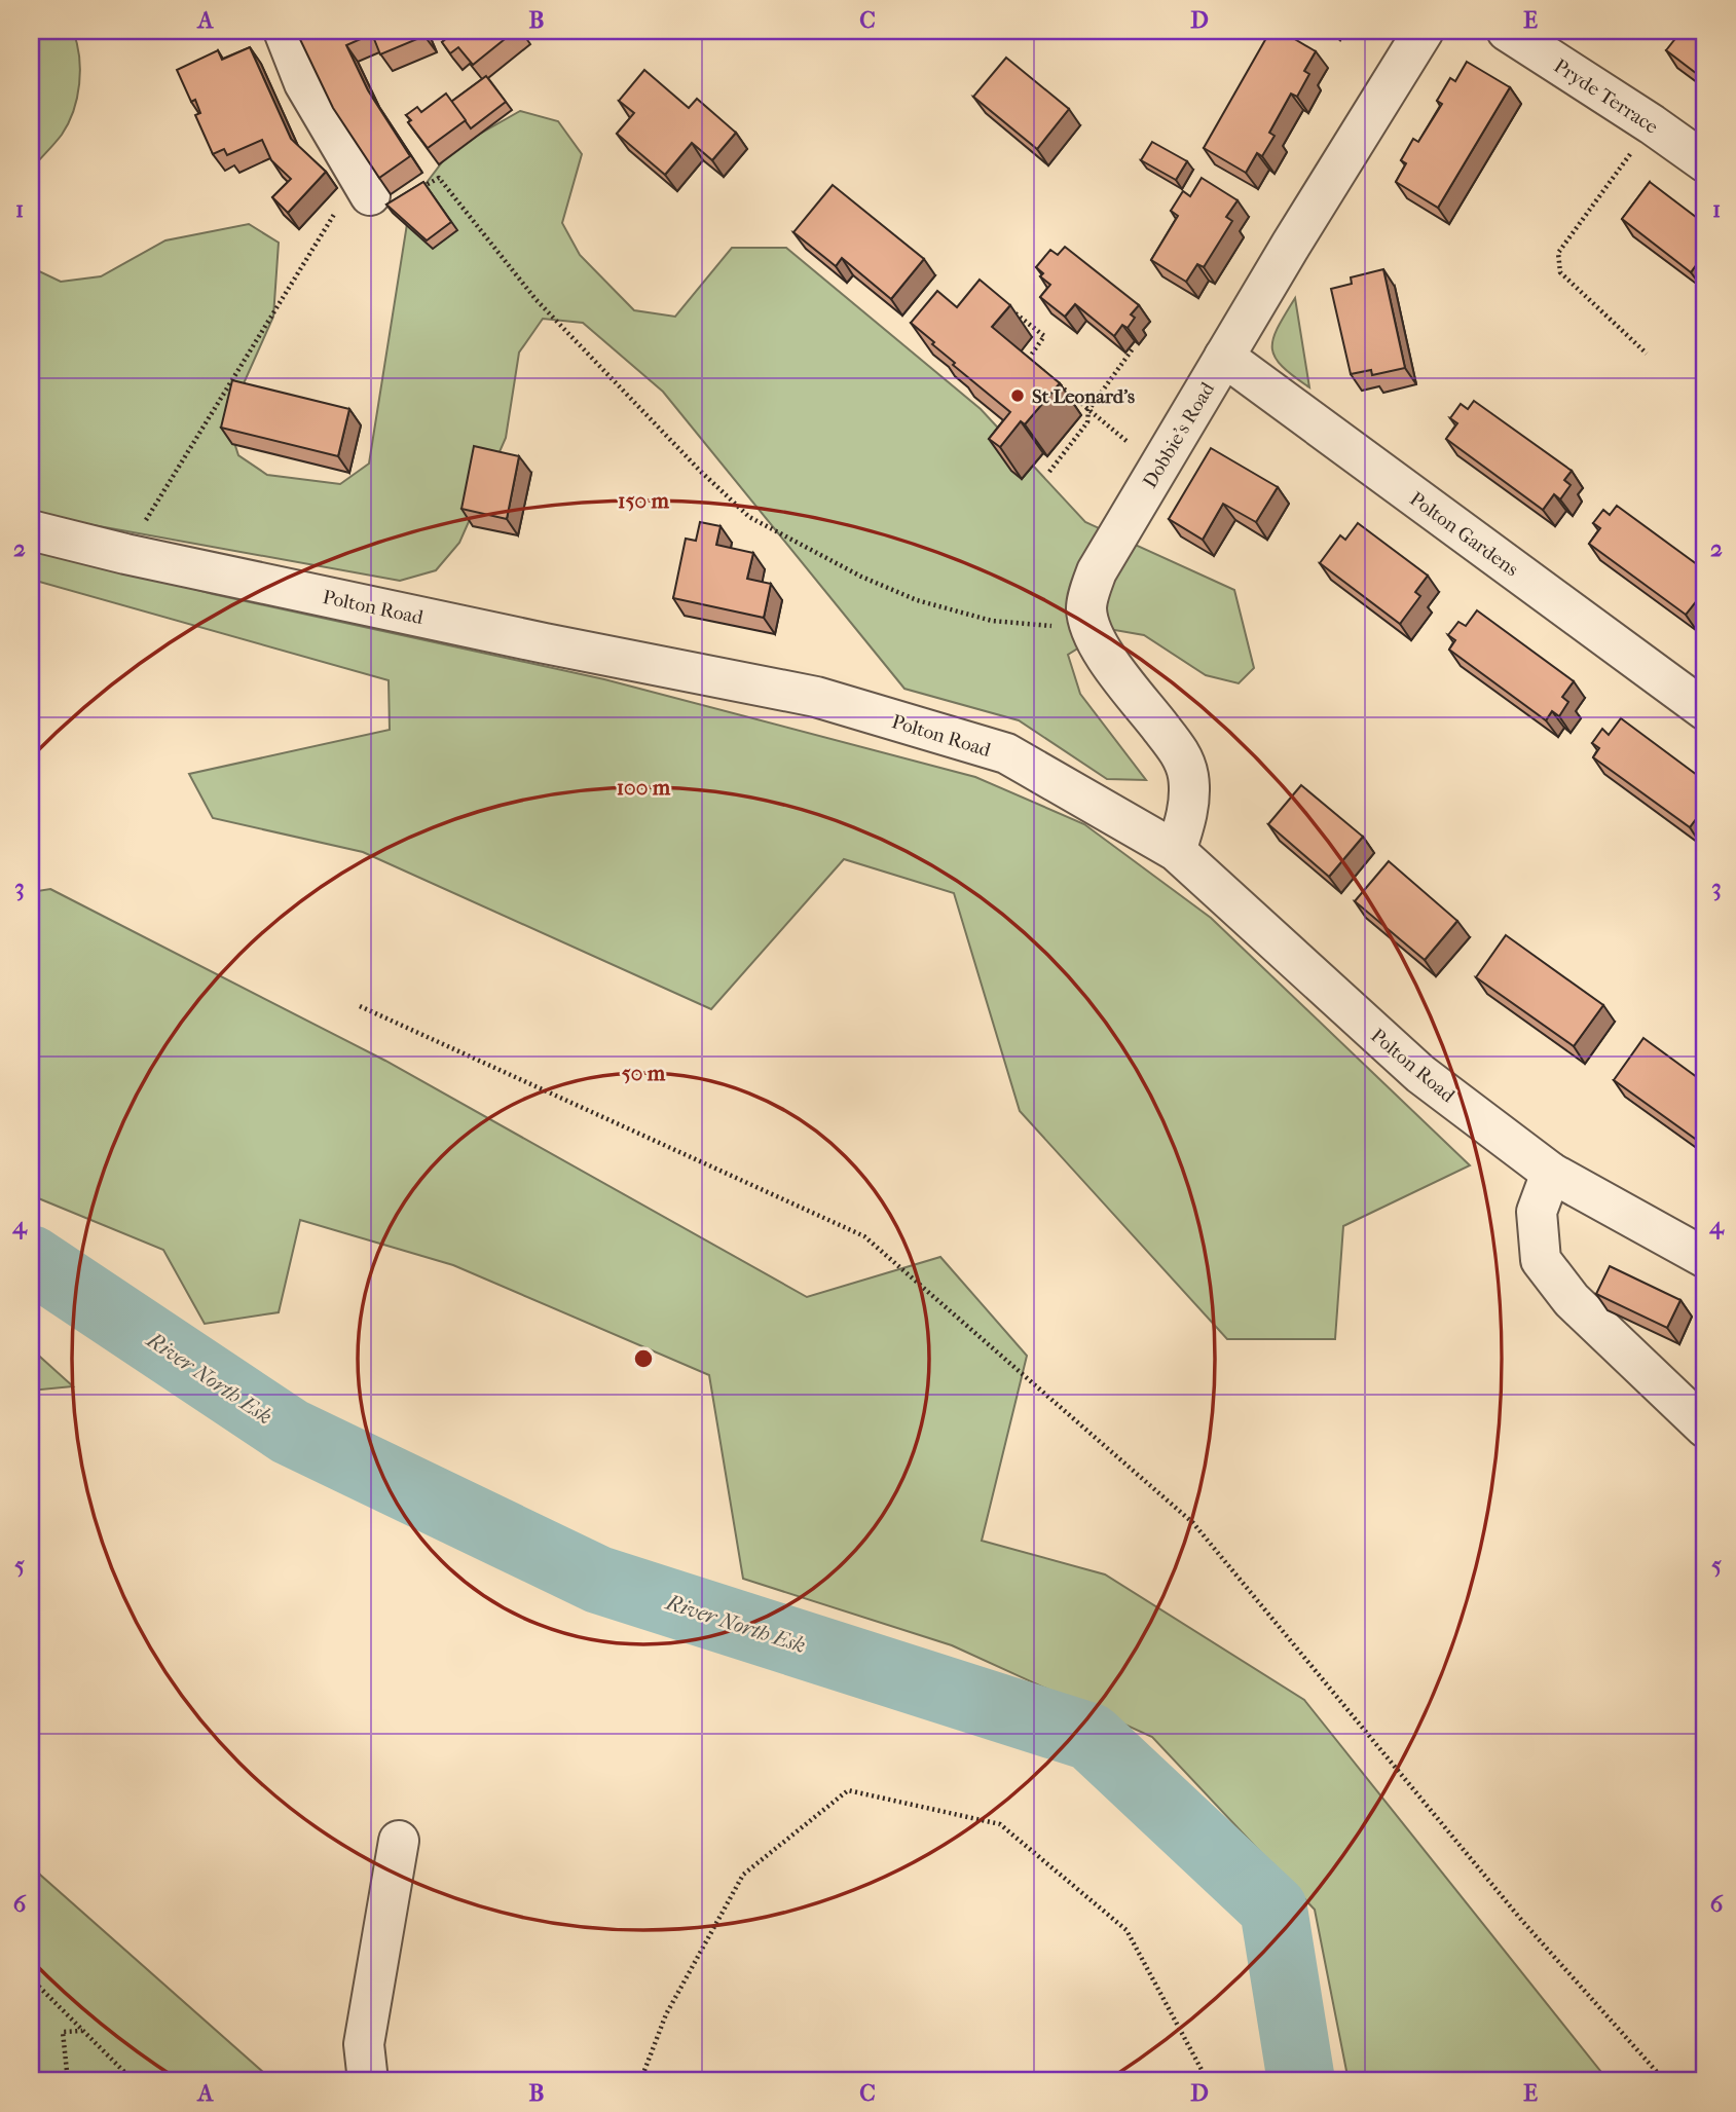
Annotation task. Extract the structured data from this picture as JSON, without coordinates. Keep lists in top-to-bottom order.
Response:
{
  "streets": {
    "street": [
      "Pryde Terrace",
      "Dobbie's Road",
      "Polton Gardens",
      "Polton Road"
    ]
  },
  "crossings": [
    ["Dobbie's Road", "Polton Gardens"],
    ["Dobbie's Road", "Polton Road"]
  ],
  "water": ["River North Esk"],
  "places": ["St Leonard's"],
  "grid": {
    "columns": [
      "A",
      "B",
      "C",
      "D",
      "E"
    ],
    "rows": [
      "1",
      "2",
      "3",
      "4",
      "5",
      "6"
    ]
  },
  "rings": ["150 m", "100 m", "50 m"]
}
